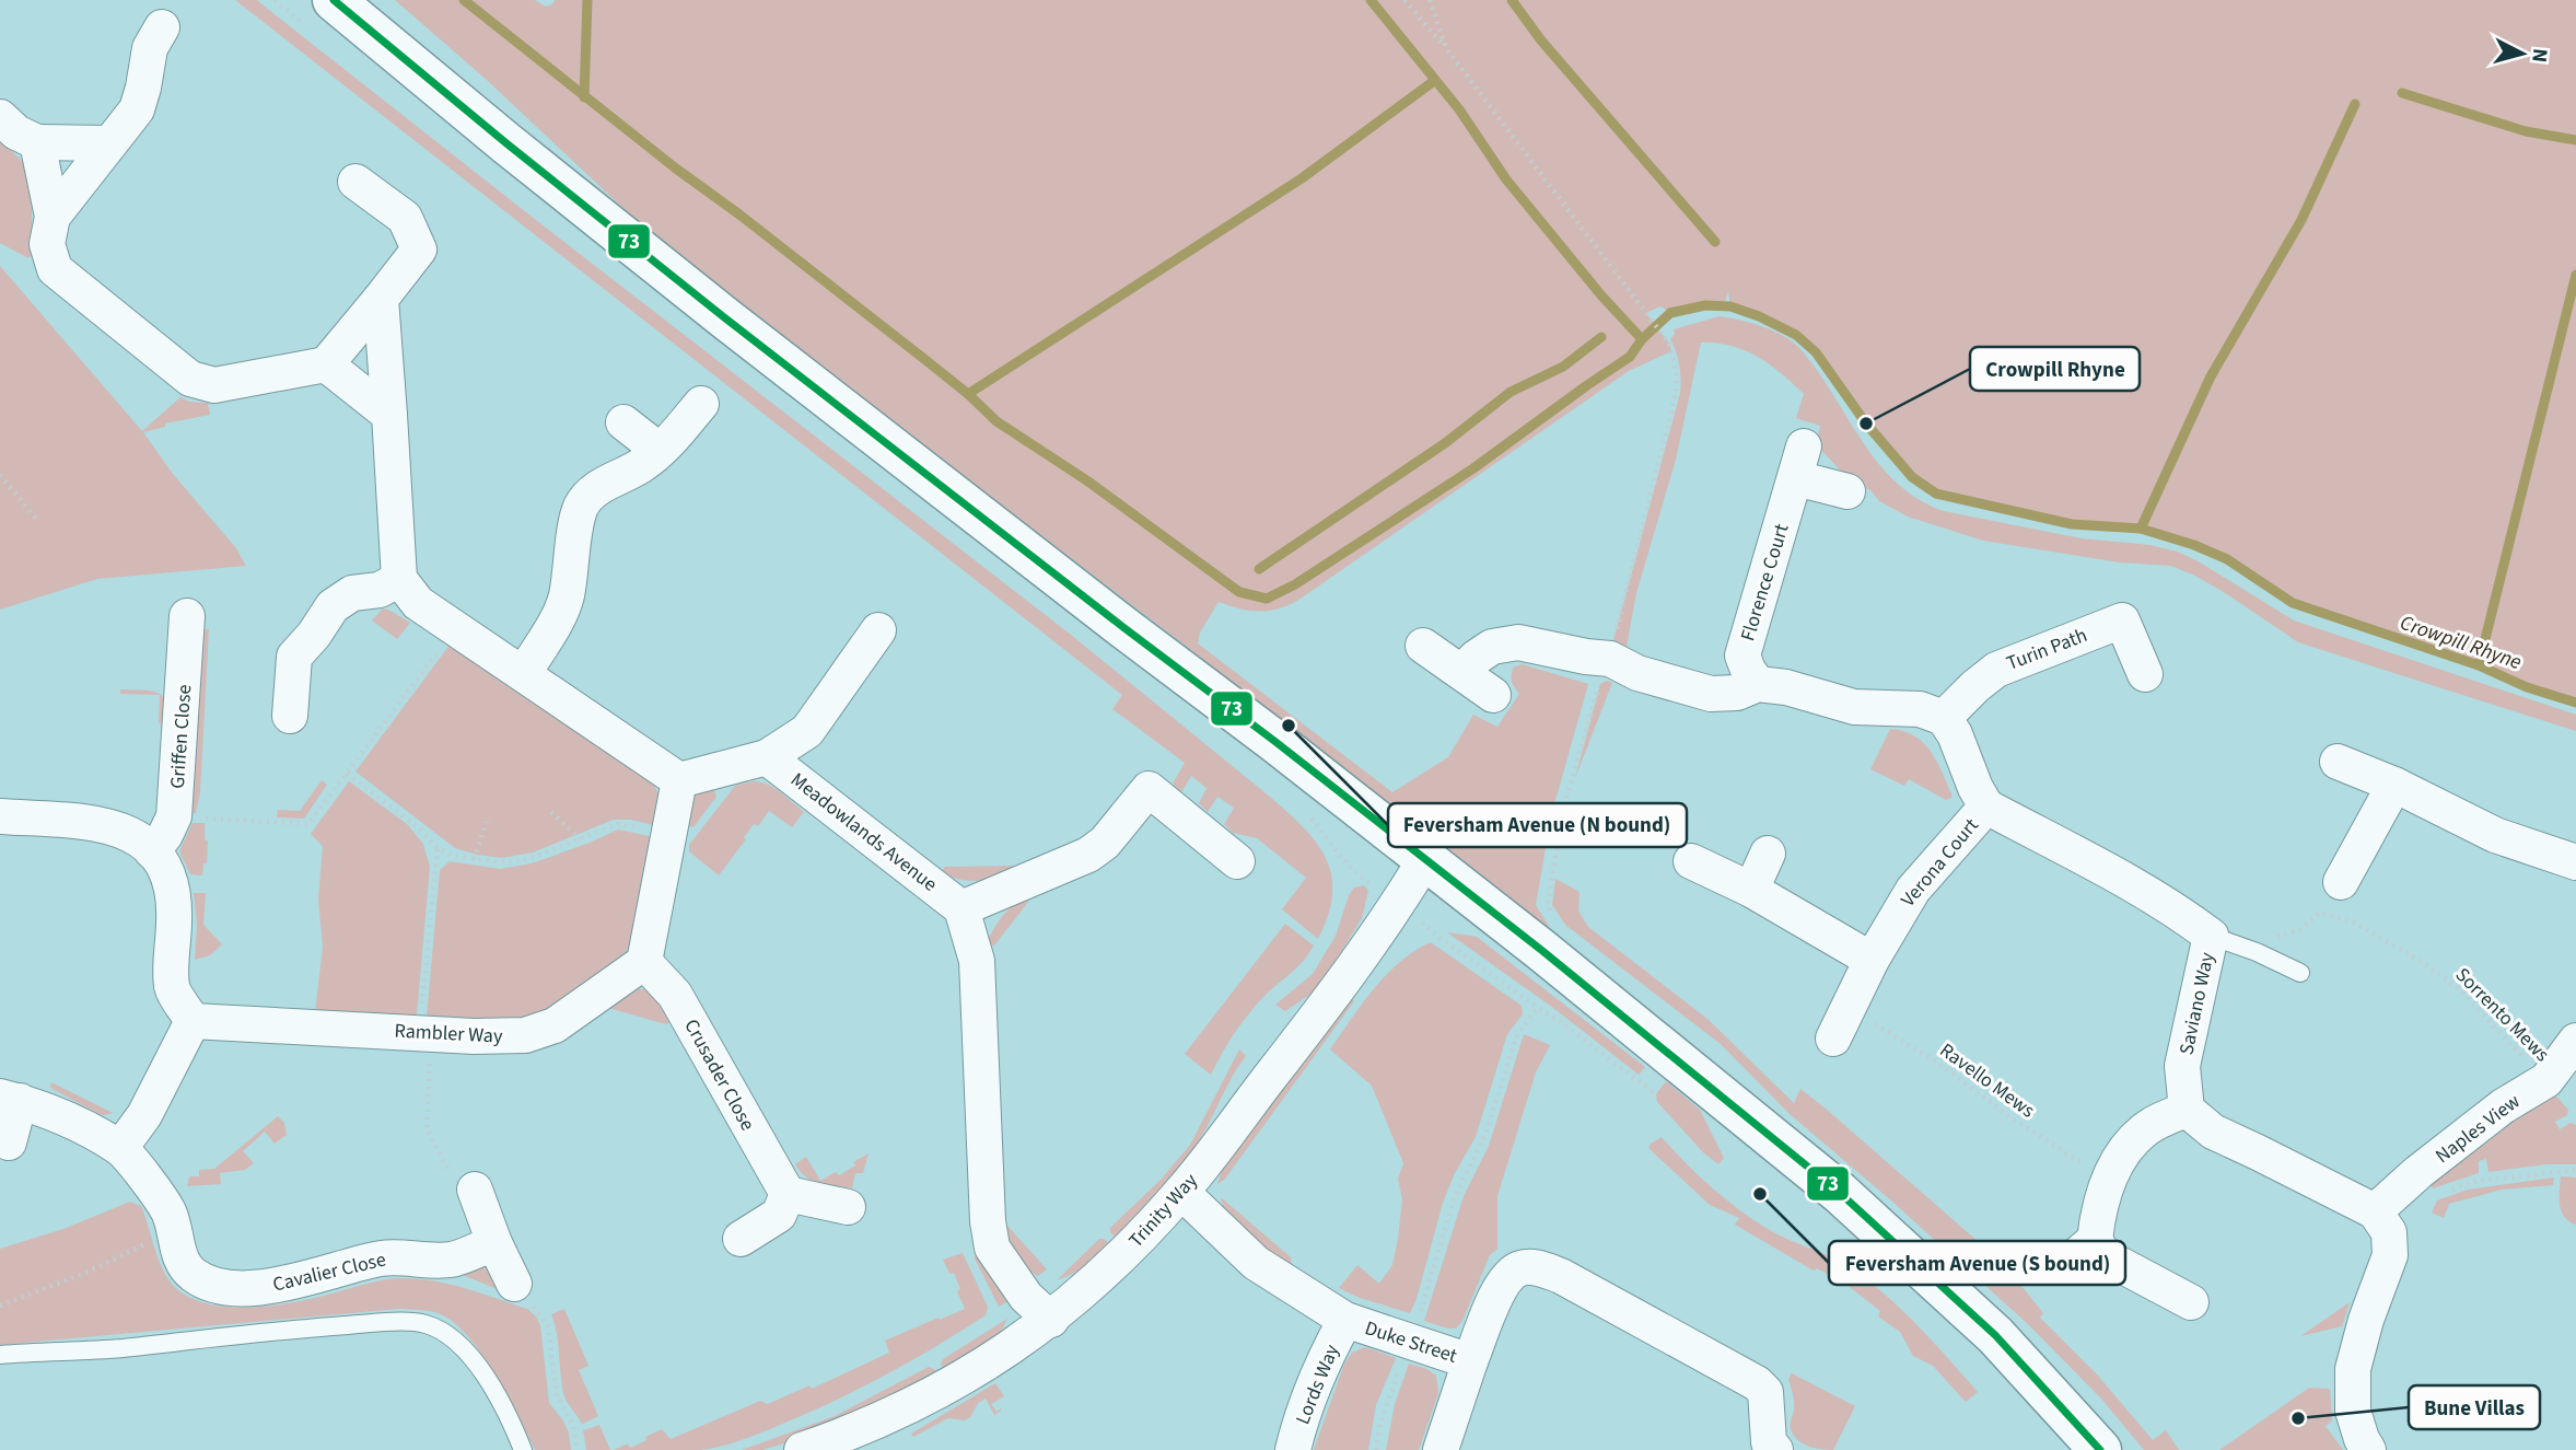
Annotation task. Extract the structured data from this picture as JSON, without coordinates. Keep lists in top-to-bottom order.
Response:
{
  "streets": {
    "street": [
      "Florence Court",
      "Turin Path",
      "Griffen Close",
      "Meadowlands Avenue",
      "Verona Court",
      "Saviano Way",
      "Rambler Way",
      "Crusader Close",
      "Naples View",
      "Trinity Way",
      "Cavalier Close",
      "Duke Street",
      "Lords Way"
    ],
    "path": ["Sorrento Mews", "Ravello Mews"]
  },
  "crossings": [
    ["Verona Court", "Saviano Way"],
    ["Verona Court", "Ravello Mews"],
    ["Sorrento Mews", "Naples View"],
    ["Rambler Way", "Crusader Close"],
    ["Trinity Way", "Duke Street"],
    ["Duke Street", "Lords Way"]
  ],
  "water": ["Crowpill Rhyne"],
  "places": [
    "Crowpill Rhyne",
    "Feversham Avenue (N bound)",
    "Feversham Avenue (S bound)",
    "Bune Villas"
  ],
  "lines": ["transit line 73"],
  "north": "right"
}
